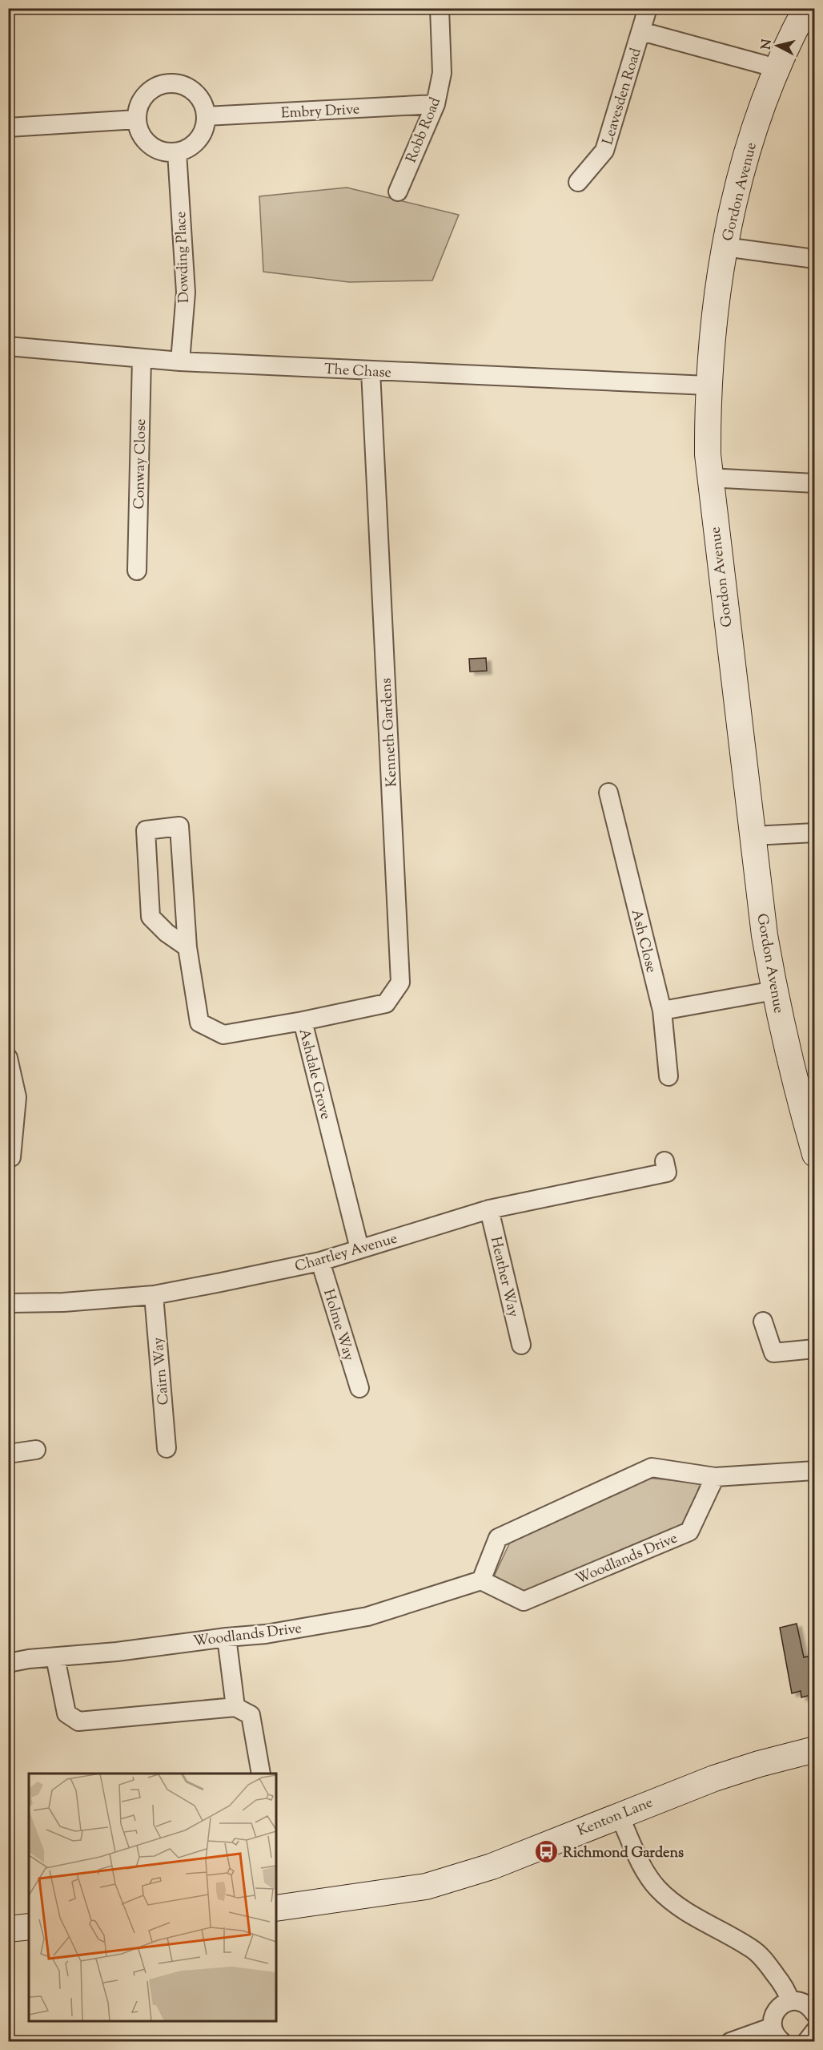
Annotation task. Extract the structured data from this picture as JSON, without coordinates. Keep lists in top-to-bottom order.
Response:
{
  "streets": {
    "street": [
      "Leavesden Road",
      "Embry Drive",
      "Robb Road",
      "Gordon Avenue",
      "Dowding Place",
      "The Chase",
      "Conway Close",
      "Kenneth Gardens",
      "Ash Close",
      "Ashdale Grove",
      "Chartley Avenue",
      "Heather Way",
      "Holme Way",
      "Cairn Way",
      "Woodlands Drive",
      "Kenton Lane"
    ]
  },
  "crossings": [
    ["Leavesden Road", "Gordon Avenue"],
    ["Embry Drive", "Robb Road"],
    ["Embry Drive", "Dowding Place"],
    ["Gordon Avenue", "The Chase"],
    ["Dowding Place", "The Chase"],
    ["The Chase", "Conway Close"],
    ["The Chase", "Kenneth Gardens"],
    ["Kenneth Gardens", "Ashdale Grove"],
    ["Ashdale Grove", "Chartley Avenue"],
    ["Chartley Avenue", "Heather Way"],
    ["Chartley Avenue", "Holme Way"],
    ["Chartley Avenue", "Cairn Way"]
  ],
  "places": {
    "bus stop": ["Richmond Gardens"]
  },
  "north": "left"
}
